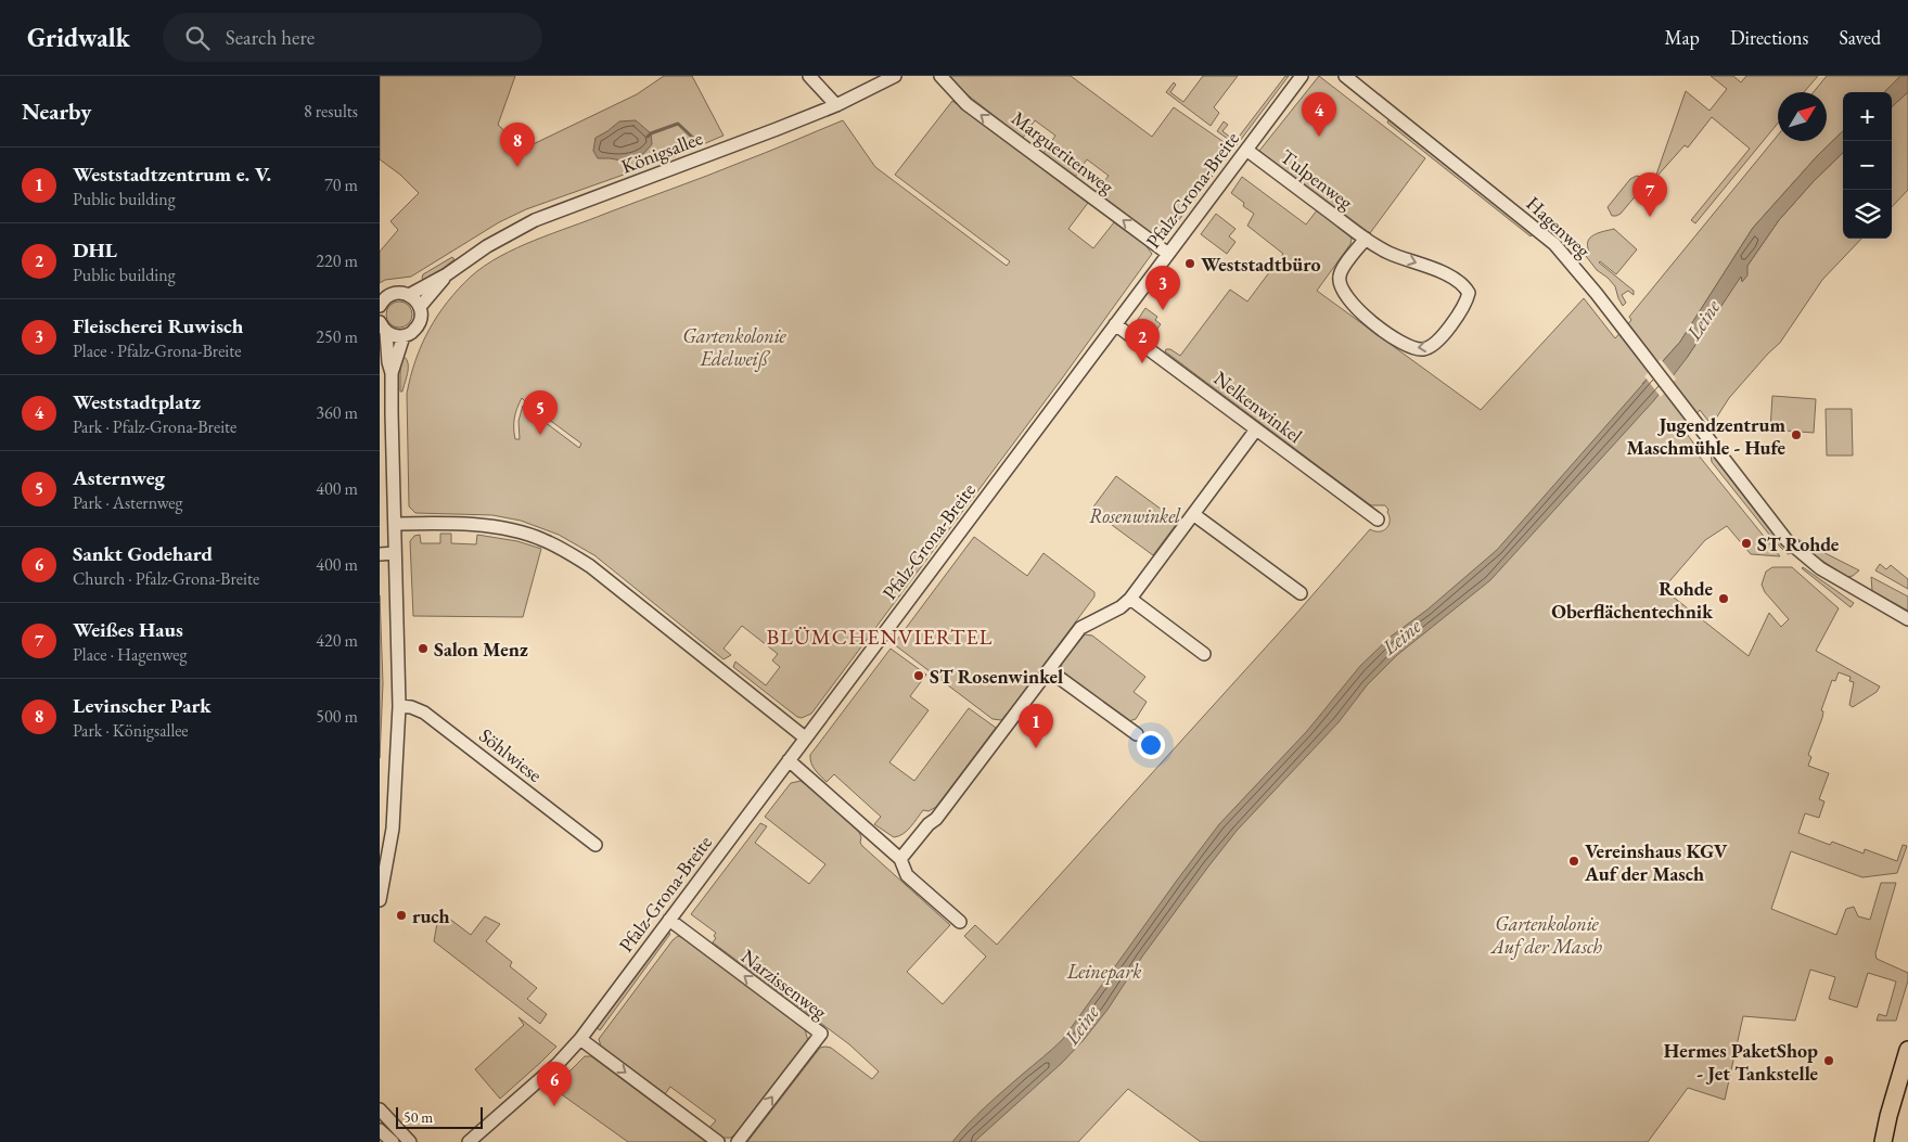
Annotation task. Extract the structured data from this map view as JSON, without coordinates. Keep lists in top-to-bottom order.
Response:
{
  "streets": {
    "street": [
      "Königsallee",
      "Margueritenweg",
      "Tulpenweg",
      "Pfalz-Grona-Breite",
      "Hagenweg",
      "Nelkenwinkel",
      "Söhlwiese",
      "Narzissenweg"
    ]
  },
  "crossings": [
    ["Königsallee", "Söhlwiese"],
    ["Margueritenweg", "Pfalz-Grona-Breite"],
    ["Tulpenweg", "Pfalz-Grona-Breite"],
    ["Pfalz-Grona-Breite", "Nelkenwinkel"],
    ["Pfalz-Grona-Breite", "Narzissenweg"]
  ],
  "one_way": ["Margueritenweg"],
  "districts": ["BLÜMCHENVIERTEL"],
  "water": ["Leine"],
  "parks": [
    "Gartenkolonie Edelweiß",
    "Rosenwinkel",
    "Gartenkolonie Auf der Masch",
    "Leinepark"
  ],
  "places": [
    "Weststadtbüro",
    "Jugendzentrum Maschmühle - Hufe",
    "ST Rohde",
    "Rohde Oberflächentechnik",
    "Salon Menz",
    "ST Rosenwinkel",
    "Vereinshaus KGV Auf der Masch",
    "ruch",
    "Hermes PaketShop - Jet Tankstelle"
  ],
  "scale_bar": "50 m",
  "north": "top right",
  "page": {
    "header": "Gridwalk",
    "search": "Search here",
    "nav": ["Map", "Directions", "Saved"],
    "heading": ["Nearby", "8 results"],
    "map_buttons": ["+", "−"],
    "pins": [
      "4",
      "8",
      "7",
      "3",
      "2",
      "5",
      "1",
      "6"
    ],
    "list": [
      {
        "mark": "1",
        "name": "Weststadtzentrum e. V.",
        "note": "Public building",
        "value": "70 m"
      },
      {
        "mark": "2",
        "name": "DHL",
        "note": "Public building",
        "value": "220 m"
      },
      {
        "mark": "3",
        "name": "Fleischerei Ruwisch",
        "note": "Place · Pfalz-Grona-Breite",
        "value": "250 m"
      },
      {
        "mark": "4",
        "name": "Weststadtplatz",
        "note": "Park · Pfalz-Grona-Breite",
        "value": "360 m"
      },
      {
        "mark": "5",
        "name": "Asternweg",
        "note": "Park · Asternweg",
        "value": "400 m"
      },
      {
        "mark": "6",
        "name": "Sankt Godehard",
        "note": "Church · Pfalz-Grona-Breite",
        "value": "400 m"
      },
      {
        "mark": "7",
        "name": "Weißes Haus",
        "note": "Place · Hagenweg",
        "value": "420 m"
      },
      {
        "mark": "8",
        "name": "Levinscher Park",
        "note": "Park · Königsallee",
        "value": "500 m"
      }
    ],
    "scale": "50 m"
  }
}
